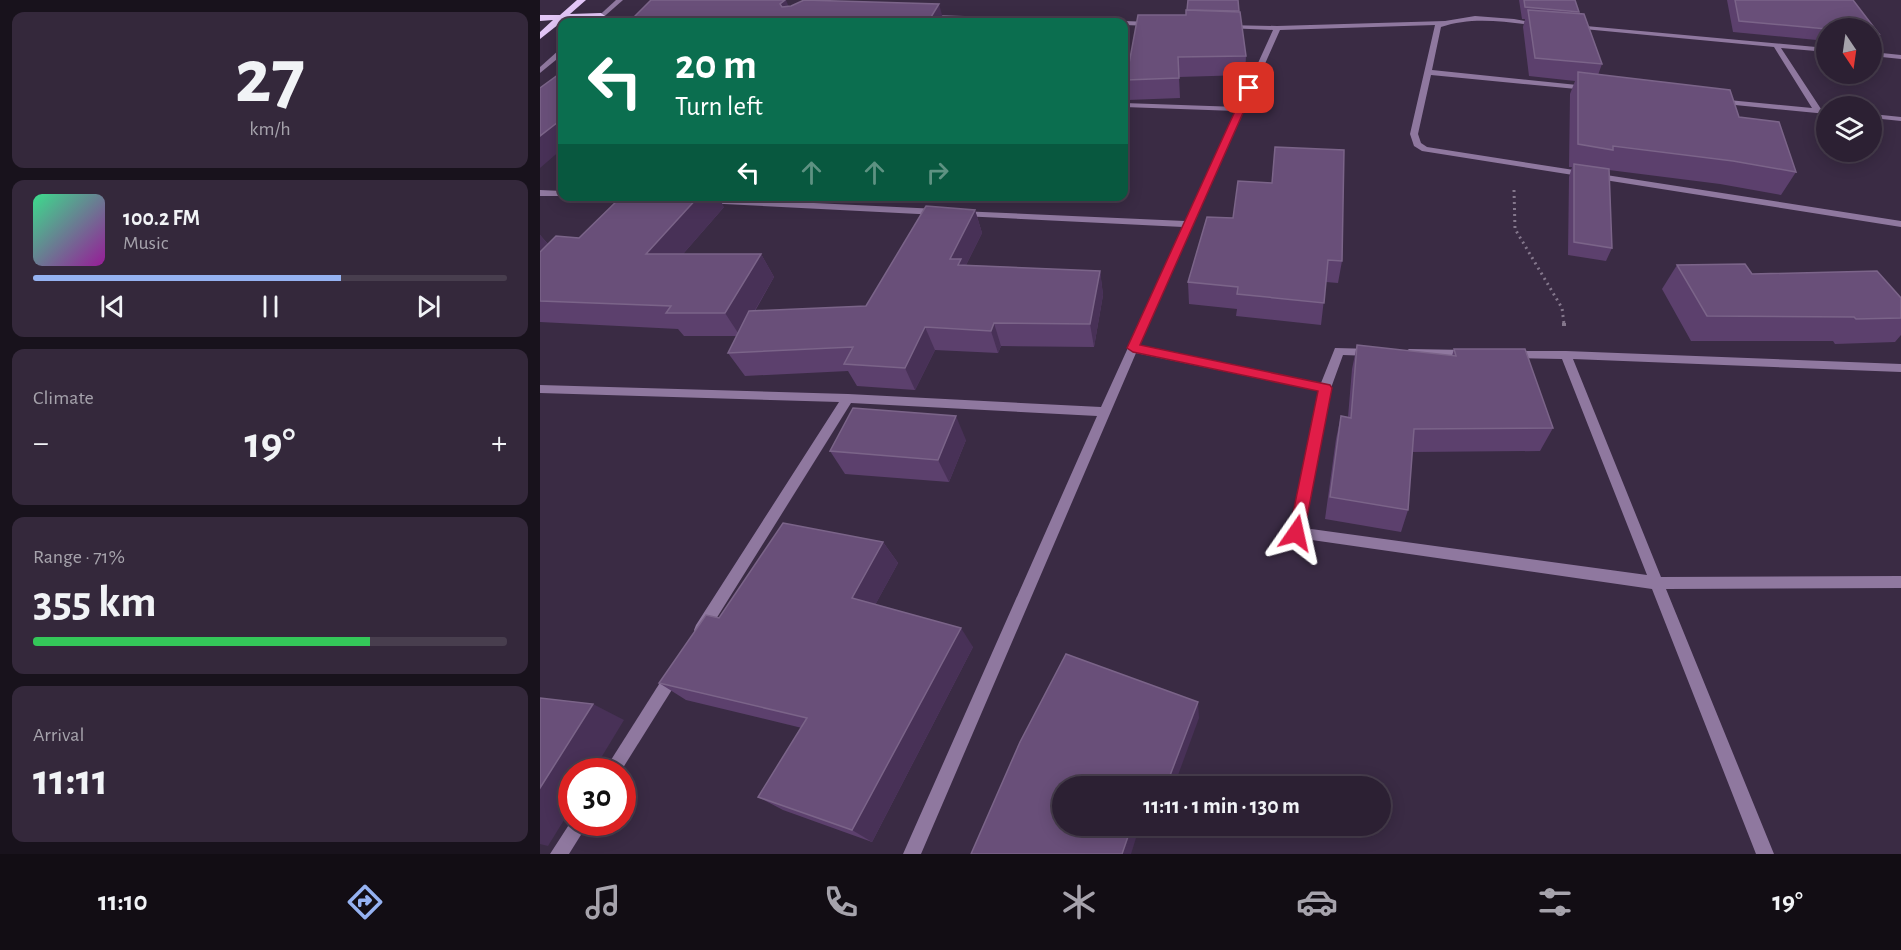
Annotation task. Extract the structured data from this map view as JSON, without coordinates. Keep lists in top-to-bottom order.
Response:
{
  "north": "bottom",
  "page": {
    "tile": [
      ["27", "km/h"],
      "Climate",
      ["Range · 71%", "355 km"],
      ["Arrival", "11:11"]
    ],
    "turn": ["20 m", "Turn left"],
    "song": ["100.2 FM", "Music"],
    "heat": ["−", "19°", "+"],
    "limit": "30",
    "trip": "11:11 · 1 min · 130 m",
    "tabs": ["11:10", "19°"]
  }
}
